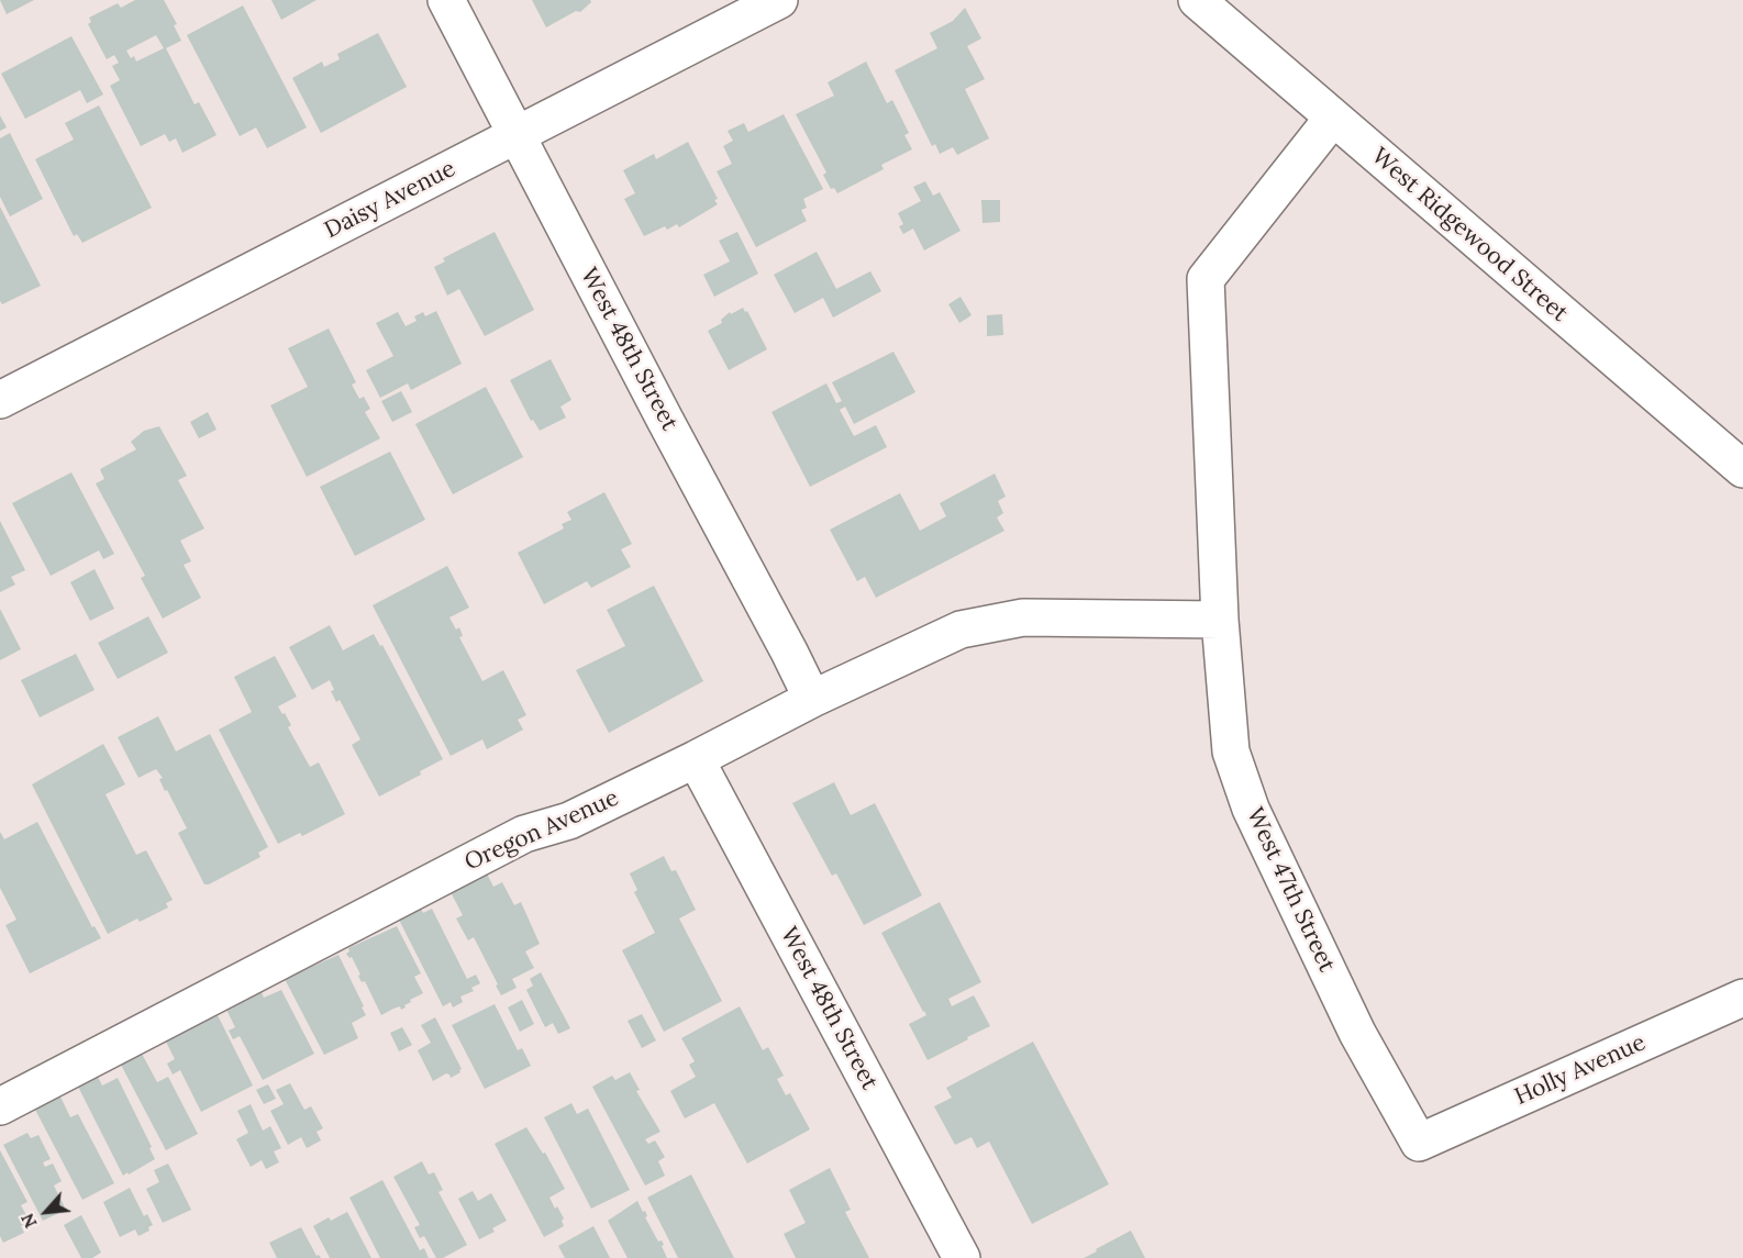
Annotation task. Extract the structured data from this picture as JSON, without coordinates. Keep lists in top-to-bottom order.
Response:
{
  "streets": {
    "street": [
      "Daisy Avenue",
      "West Ridgewood Street",
      "West 48th Street",
      "Oregon Avenue",
      "West 47th Street",
      "Holly Avenue"
    ]
  },
  "crossings": [
    ["Daisy Avenue", "West 48th Street"],
    ["West Ridgewood Street", "West 47th Street"],
    ["West 48th Street", "Oregon Avenue"],
    ["Oregon Avenue", "West 47th Street"],
    ["West 47th Street", "Holly Avenue"]
  ],
  "north": "bottom left"
}
